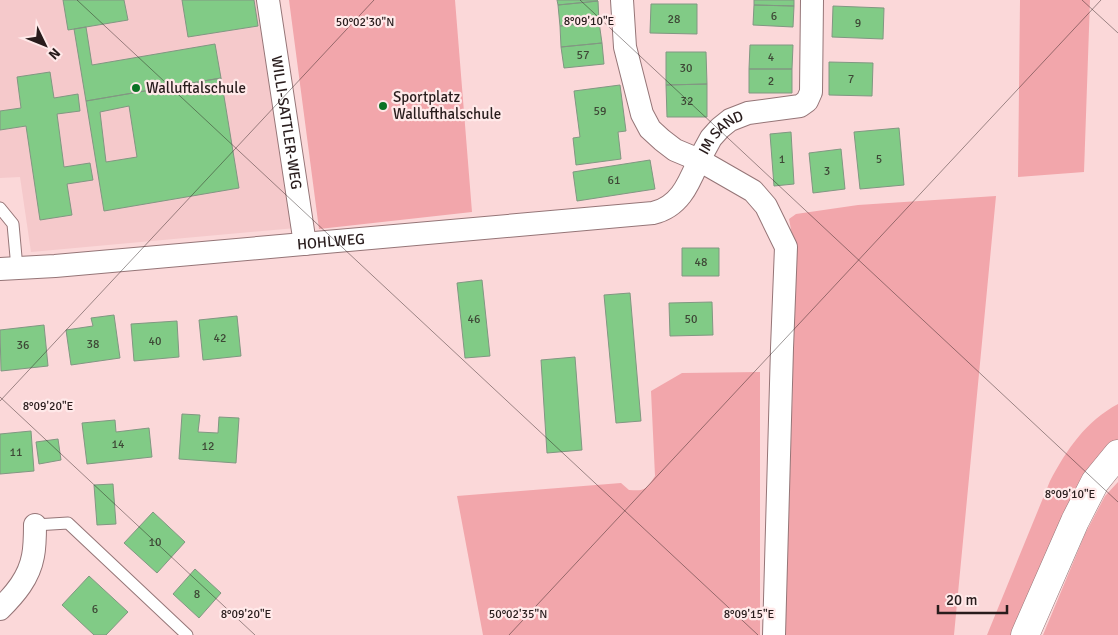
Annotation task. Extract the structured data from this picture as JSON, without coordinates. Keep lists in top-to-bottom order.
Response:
{
  "streets": {
    "street": ["WILLI-SATTLER-WEG", "IM SAND", "HOHLWEG"]
  },
  "crossings": [
    ["WILLI-SATTLER-WEG", "HOHLWEG"],
    ["IM SAND", "HOHLWEG"]
  ],
  "places": ["Walluftalschule", "Sportplatz Wallufthalschule"],
  "house_numbers": [
    "6",
    "28",
    "9",
    "57",
    "4",
    "30",
    "7",
    "2",
    "32",
    "59",
    "1",
    "5",
    "3",
    "61",
    "48",
    "46",
    "50",
    "42",
    "40",
    "38",
    "36",
    "14",
    "12",
    "11",
    "10",
    "8",
    "6"
  ],
  "scale_bar": "20 m",
  "north": "bottom right",
  "coordinates": [
    "8°09'10\"E",
    "50°02'30\"N",
    "8°09'20\"E",
    "50°02'35\"N",
    "8°09'15\"E"
  ]
}
